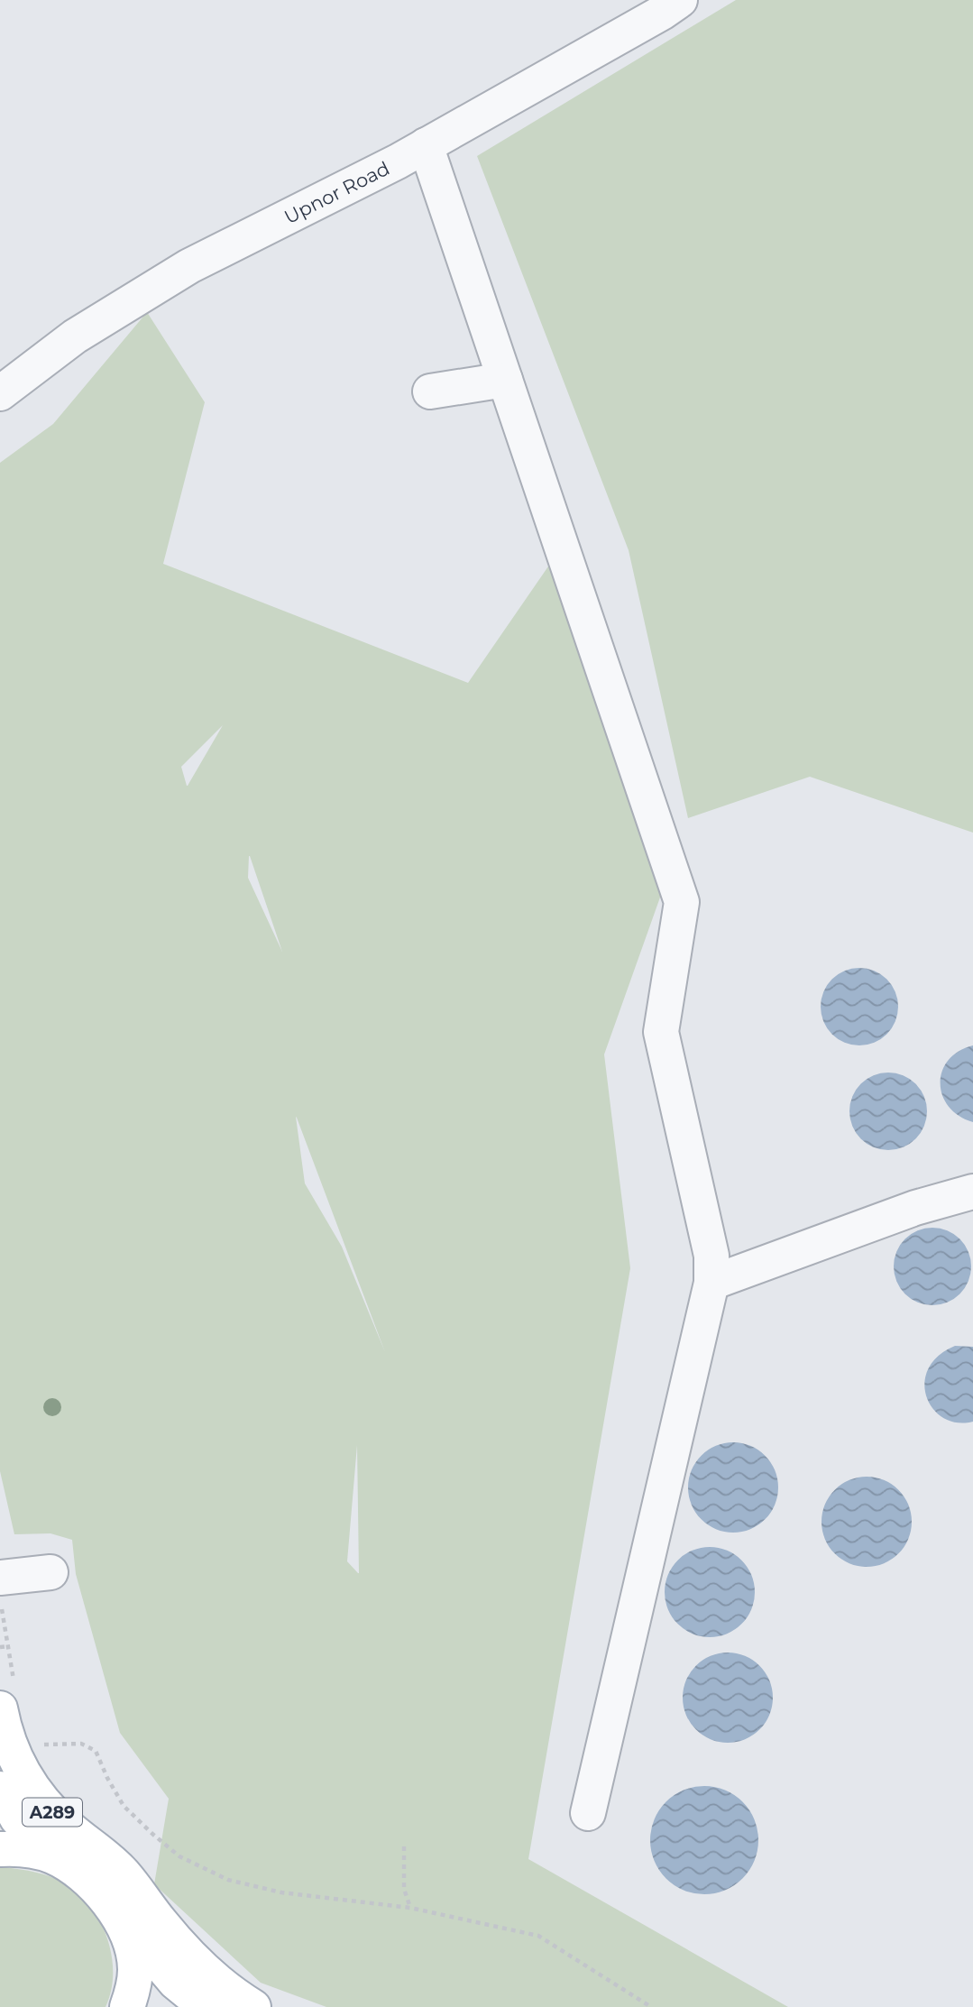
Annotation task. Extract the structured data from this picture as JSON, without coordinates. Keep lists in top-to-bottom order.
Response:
{
  "streets": {
    "main road": ["A289"],
    "street": ["Upnor Road"]
  }
}
